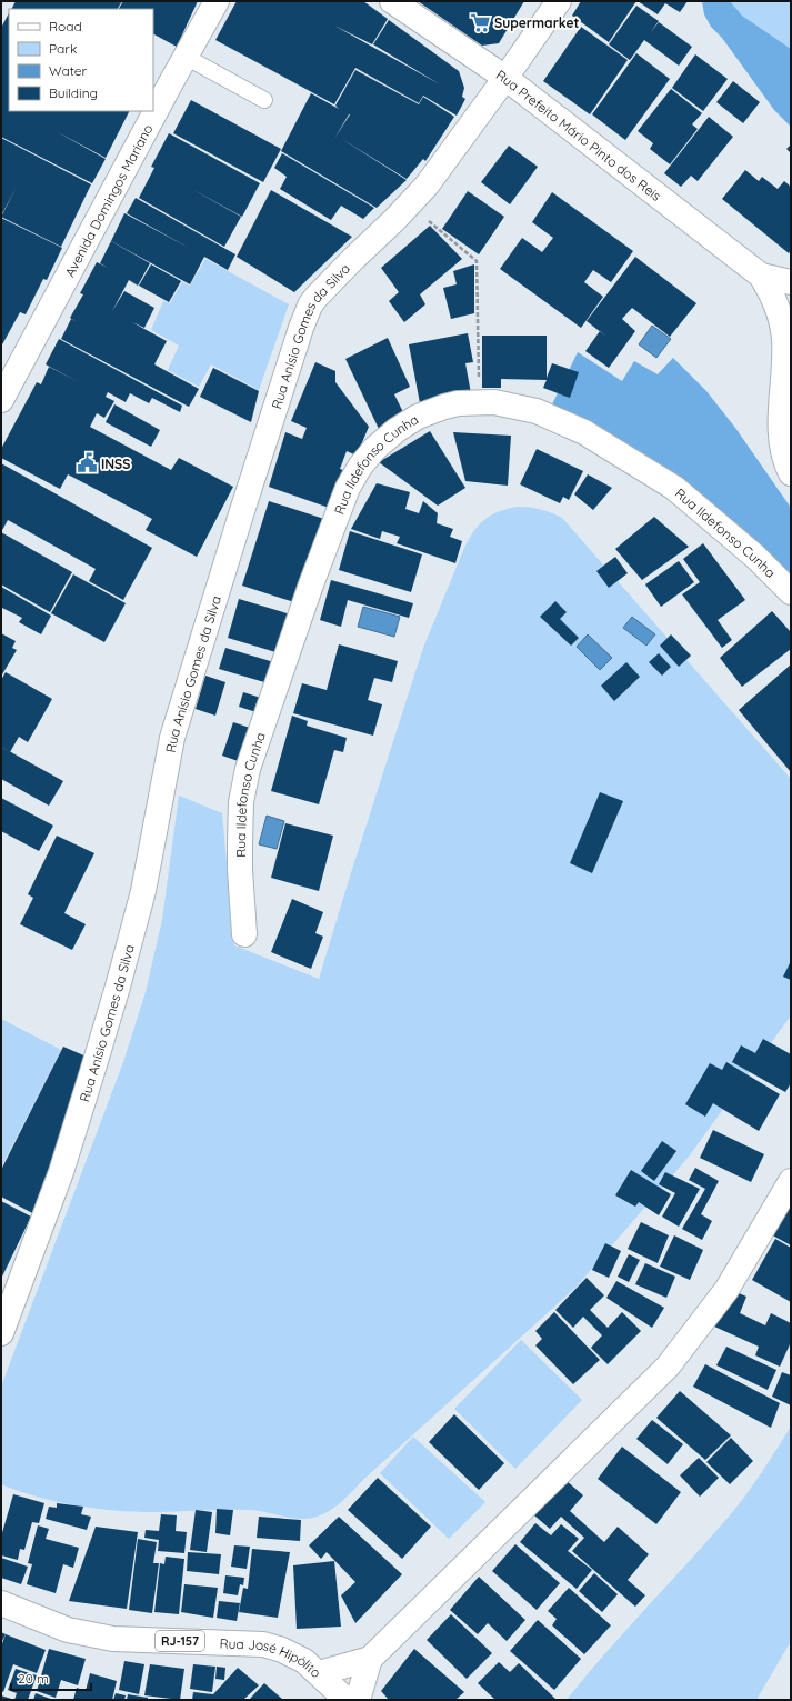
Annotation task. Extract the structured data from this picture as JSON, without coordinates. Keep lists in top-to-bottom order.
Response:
{
  "streets": {
    "street": [
      "Rua Prefeito Mário Pinto dos Reis",
      "Avenida Domingos Mariano",
      "Rua Anísio Gomes da Silva",
      "Rua Ildefonso Cunha",
      "RJ-157",
      "Rua José Hipólito"
    ]
  },
  "crossings": [
    ["Rua Prefeito Mário Pinto dos Reis", "Rua Anísio Gomes da Silva"]
  ],
  "places": {
    "supermarket": ["Supermarket"],
    "public building": ["INSS"]
  },
  "legend": [
    "Road",
    "Park",
    "Water",
    "Building"
  ],
  "scale_bar": "20 m"
}
